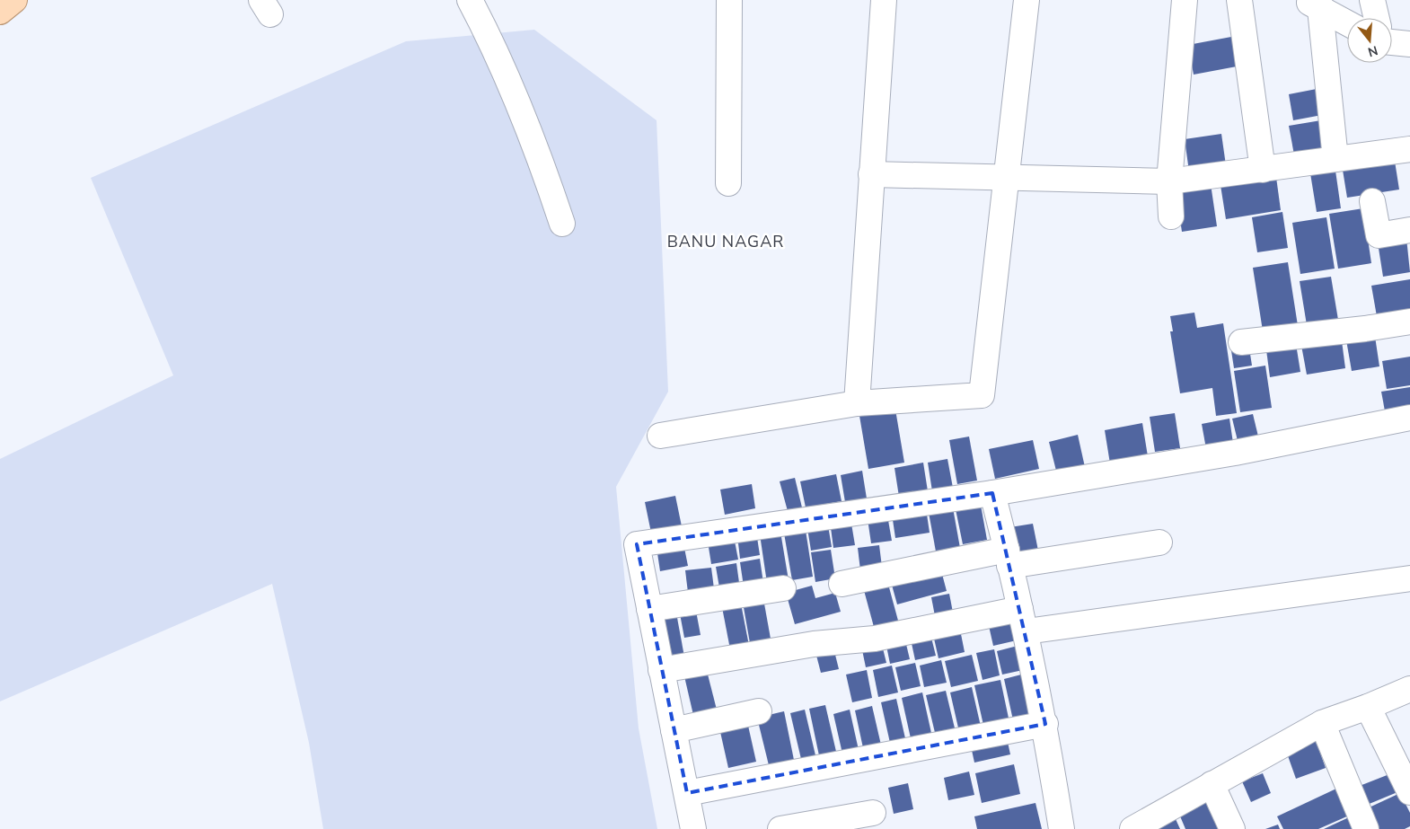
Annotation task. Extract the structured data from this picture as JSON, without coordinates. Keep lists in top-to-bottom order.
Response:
{
  "districts": ["BANU NAGAR"],
  "north": "bottom"
}
